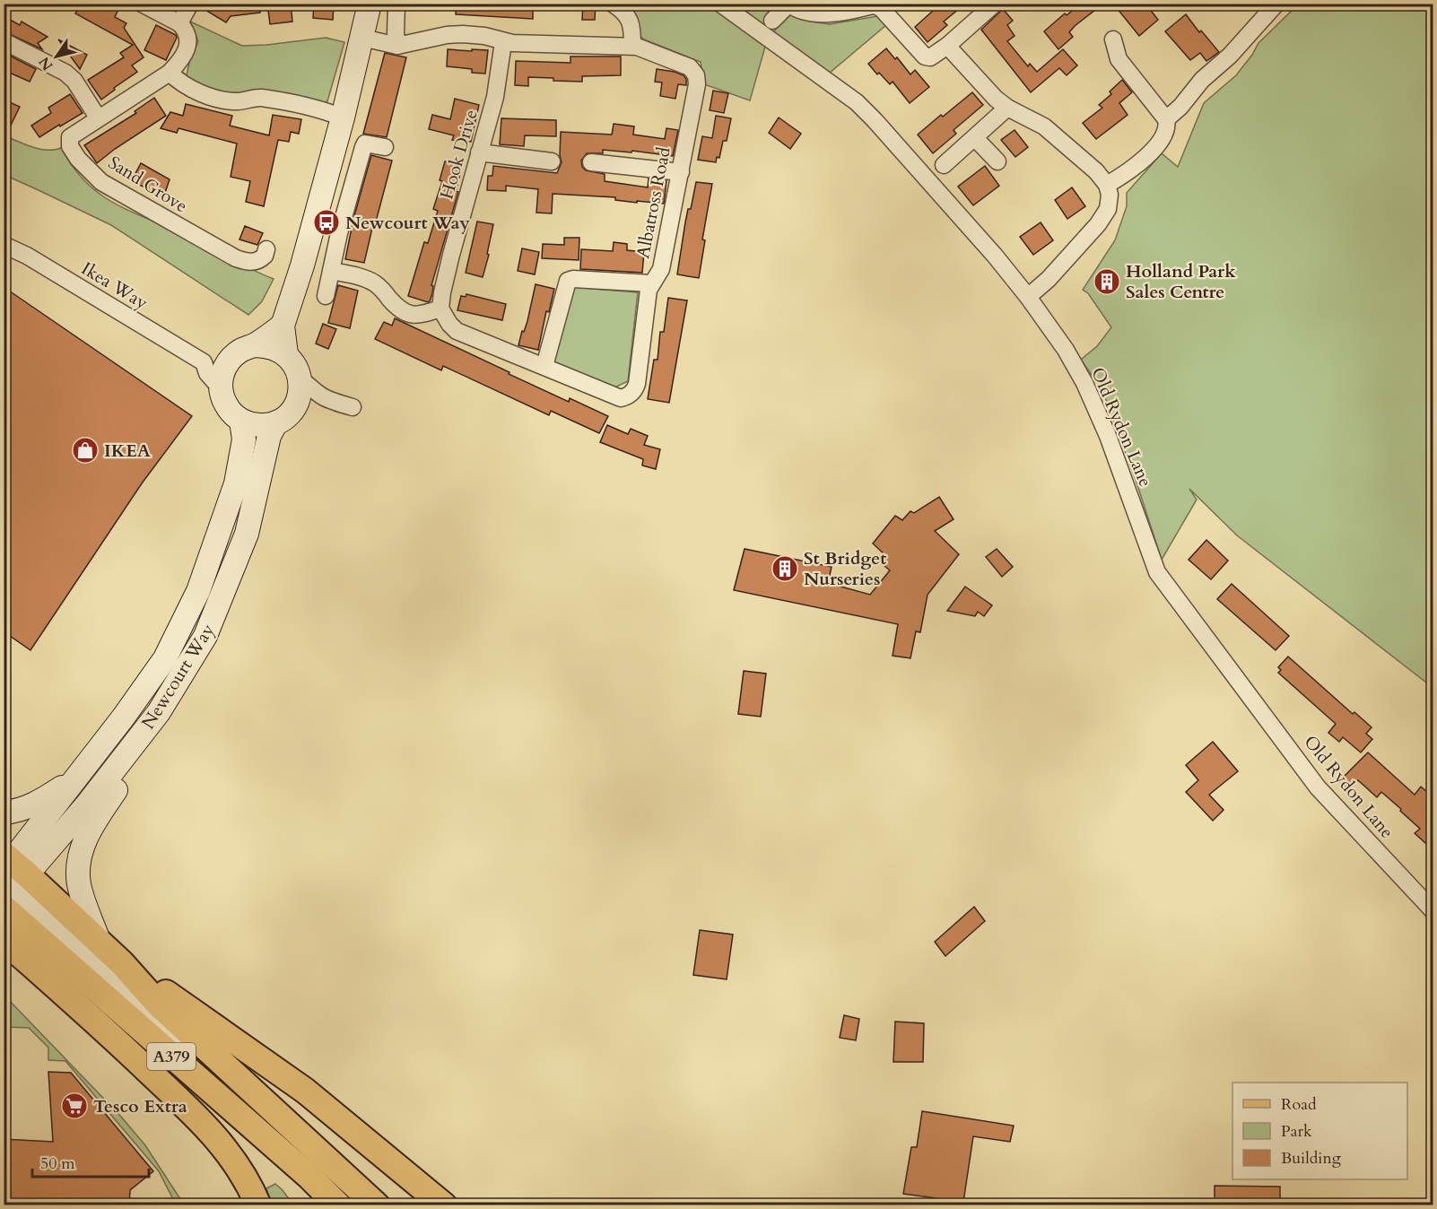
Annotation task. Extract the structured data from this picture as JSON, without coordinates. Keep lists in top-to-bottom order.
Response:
{
  "streets": {
    "main road": ["A379"],
    "street": [
      "Hook Drive",
      "Sand Grove",
      "Albatross Road",
      "Ikea Way",
      "Old Rydon Lane",
      "Newcourt Way"
    ]
  },
  "crossings": [
    ["Hook Drive", "Albatross Road"],
    ["Ikea Way", "Newcourt Way"],
    ["Newcourt Way", "A379"]
  ],
  "places": {
    "bus stop": ["Newcourt Way"],
    "building": ["Holland Park Sales Centre", "St Bridget Nurseries"],
    "shop": ["IKEA"],
    "supermarket": ["Tesco Extra"]
  },
  "legend": ["Road", "Park", "Building"],
  "scale_bar": "50 m",
  "north": "bottom left"
}
